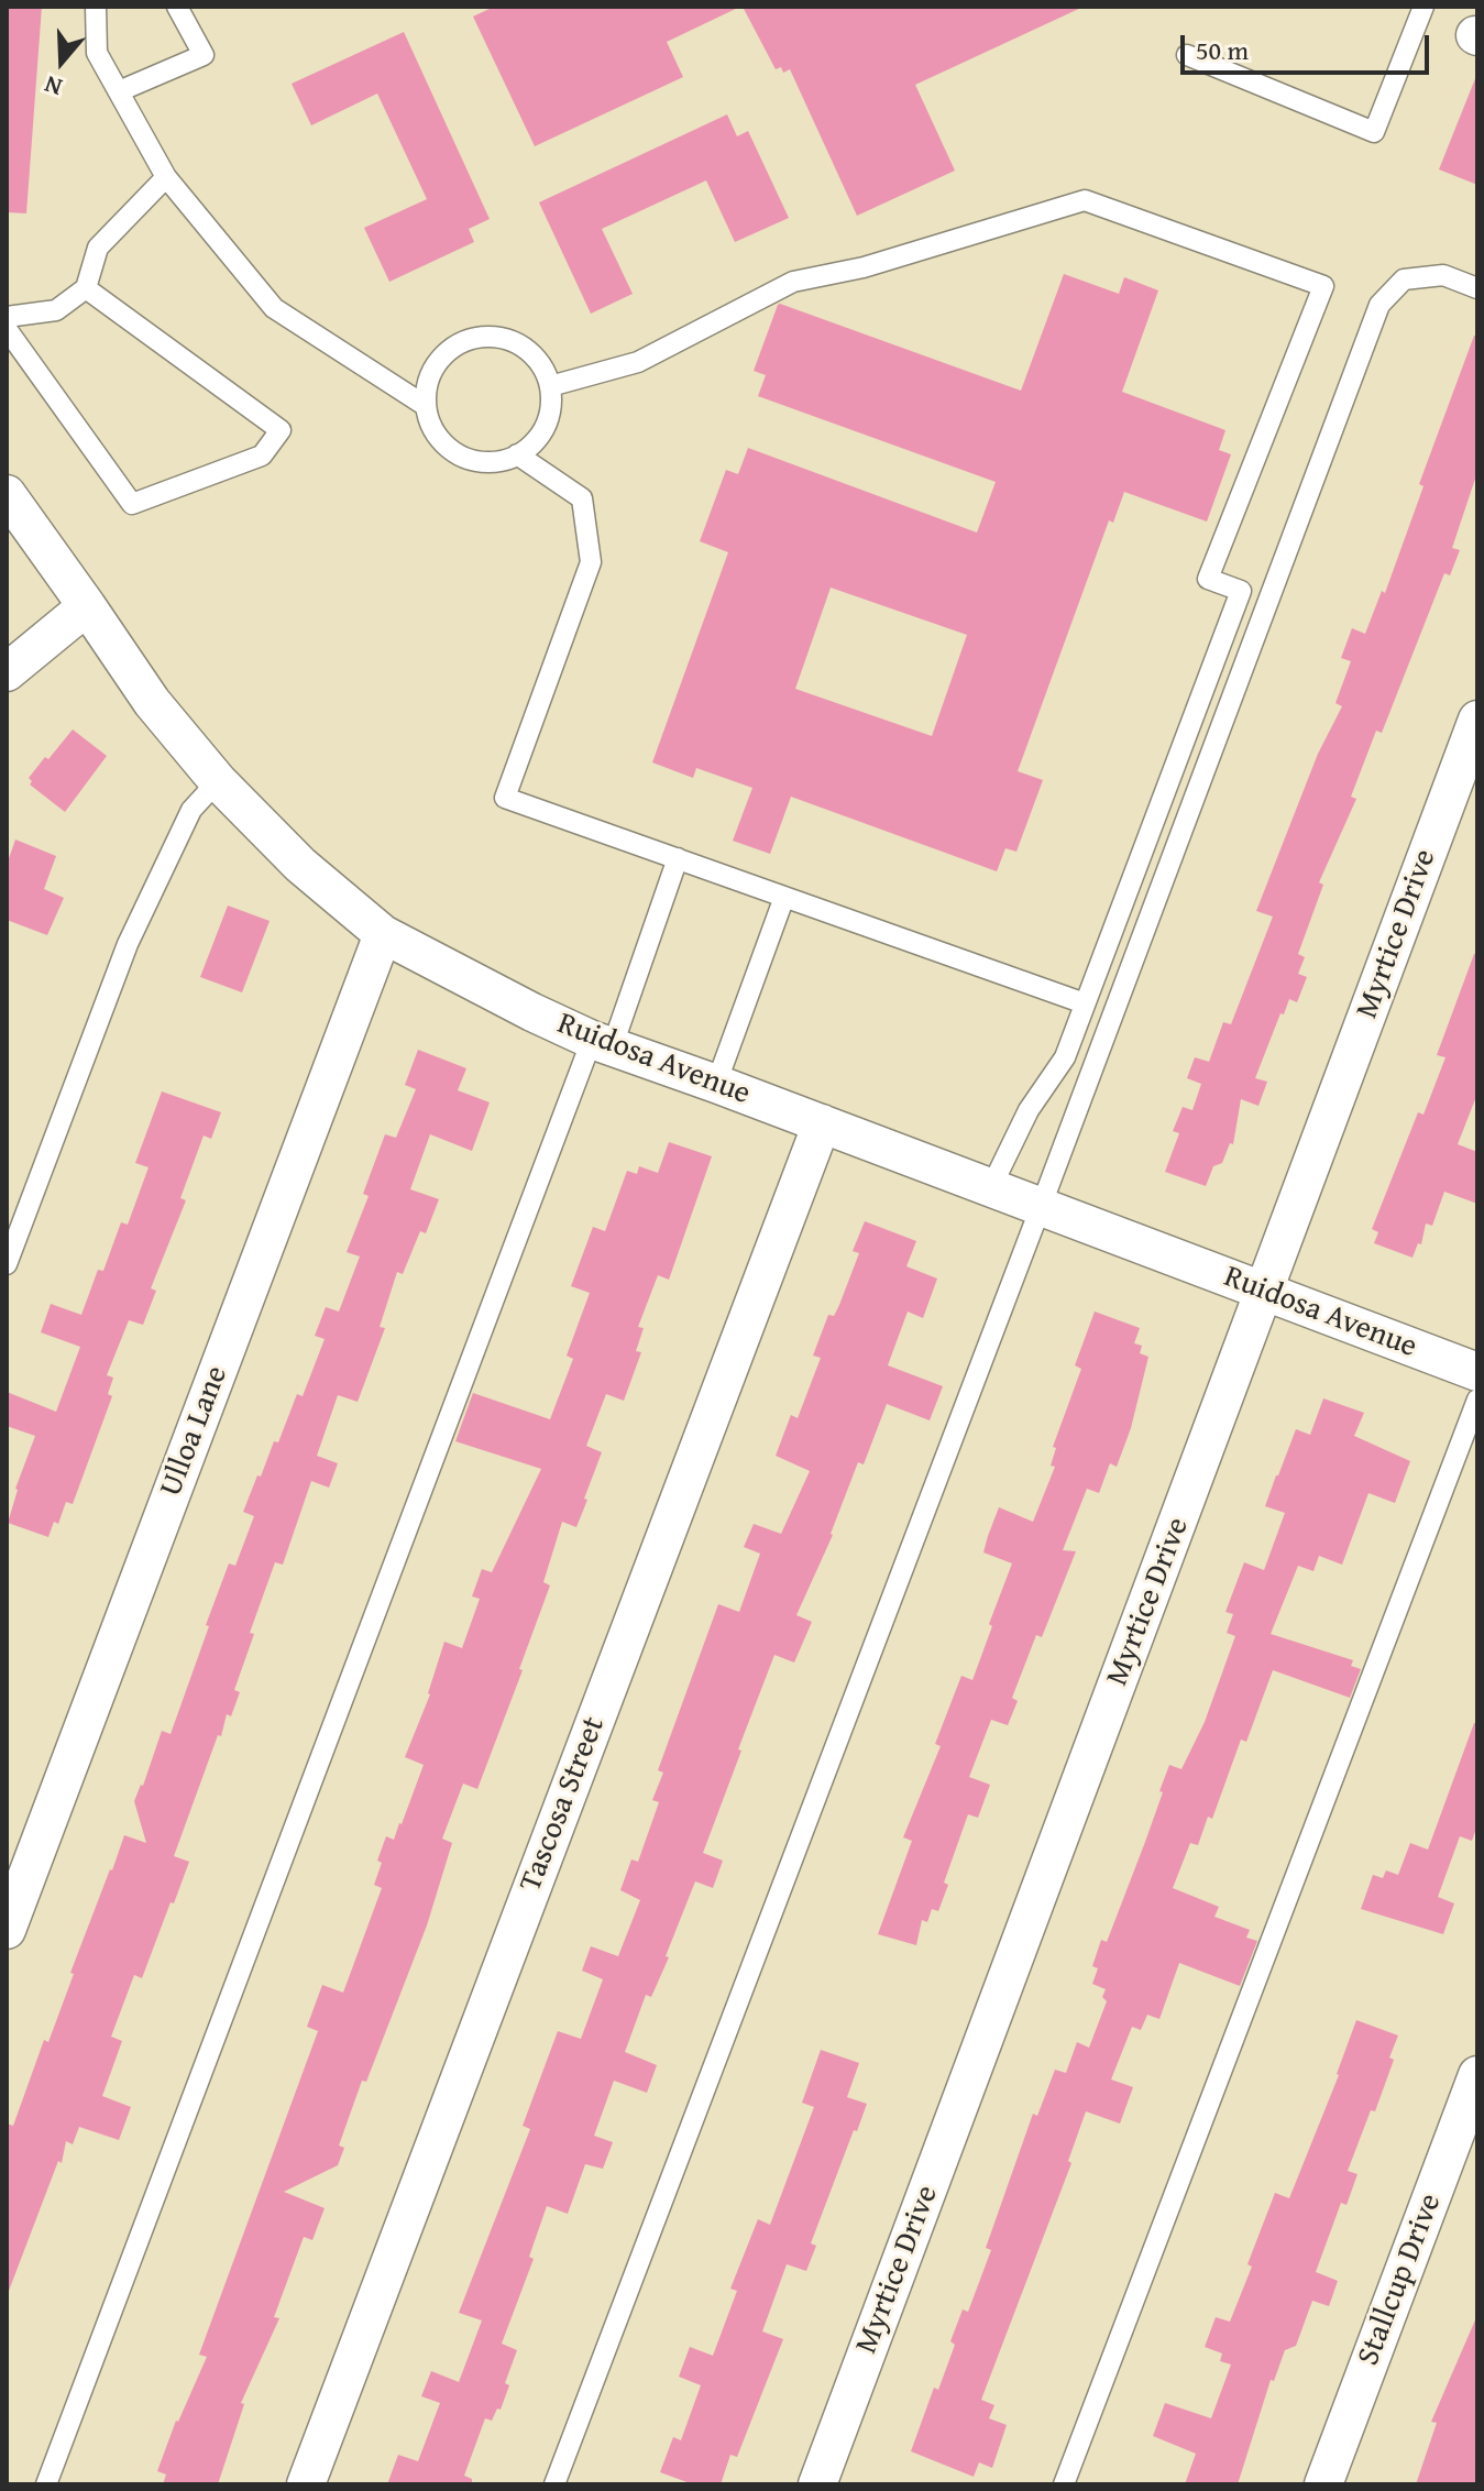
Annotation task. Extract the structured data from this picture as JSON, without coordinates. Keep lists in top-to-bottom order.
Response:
{
  "streets": {
    "street": [
      "Myrtice Drive",
      "Ruidosa Avenue",
      "Ulloa Lane",
      "Tascosa Street",
      "Stallcup Drive"
    ]
  },
  "crossings": [
    ["Myrtice Drive", "Ruidosa Avenue"],
    ["Ruidosa Avenue", "Ulloa Lane"],
    ["Ruidosa Avenue", "Tascosa Street"]
  ],
  "scale_bar": "50 m",
  "north": "bottom"
}
